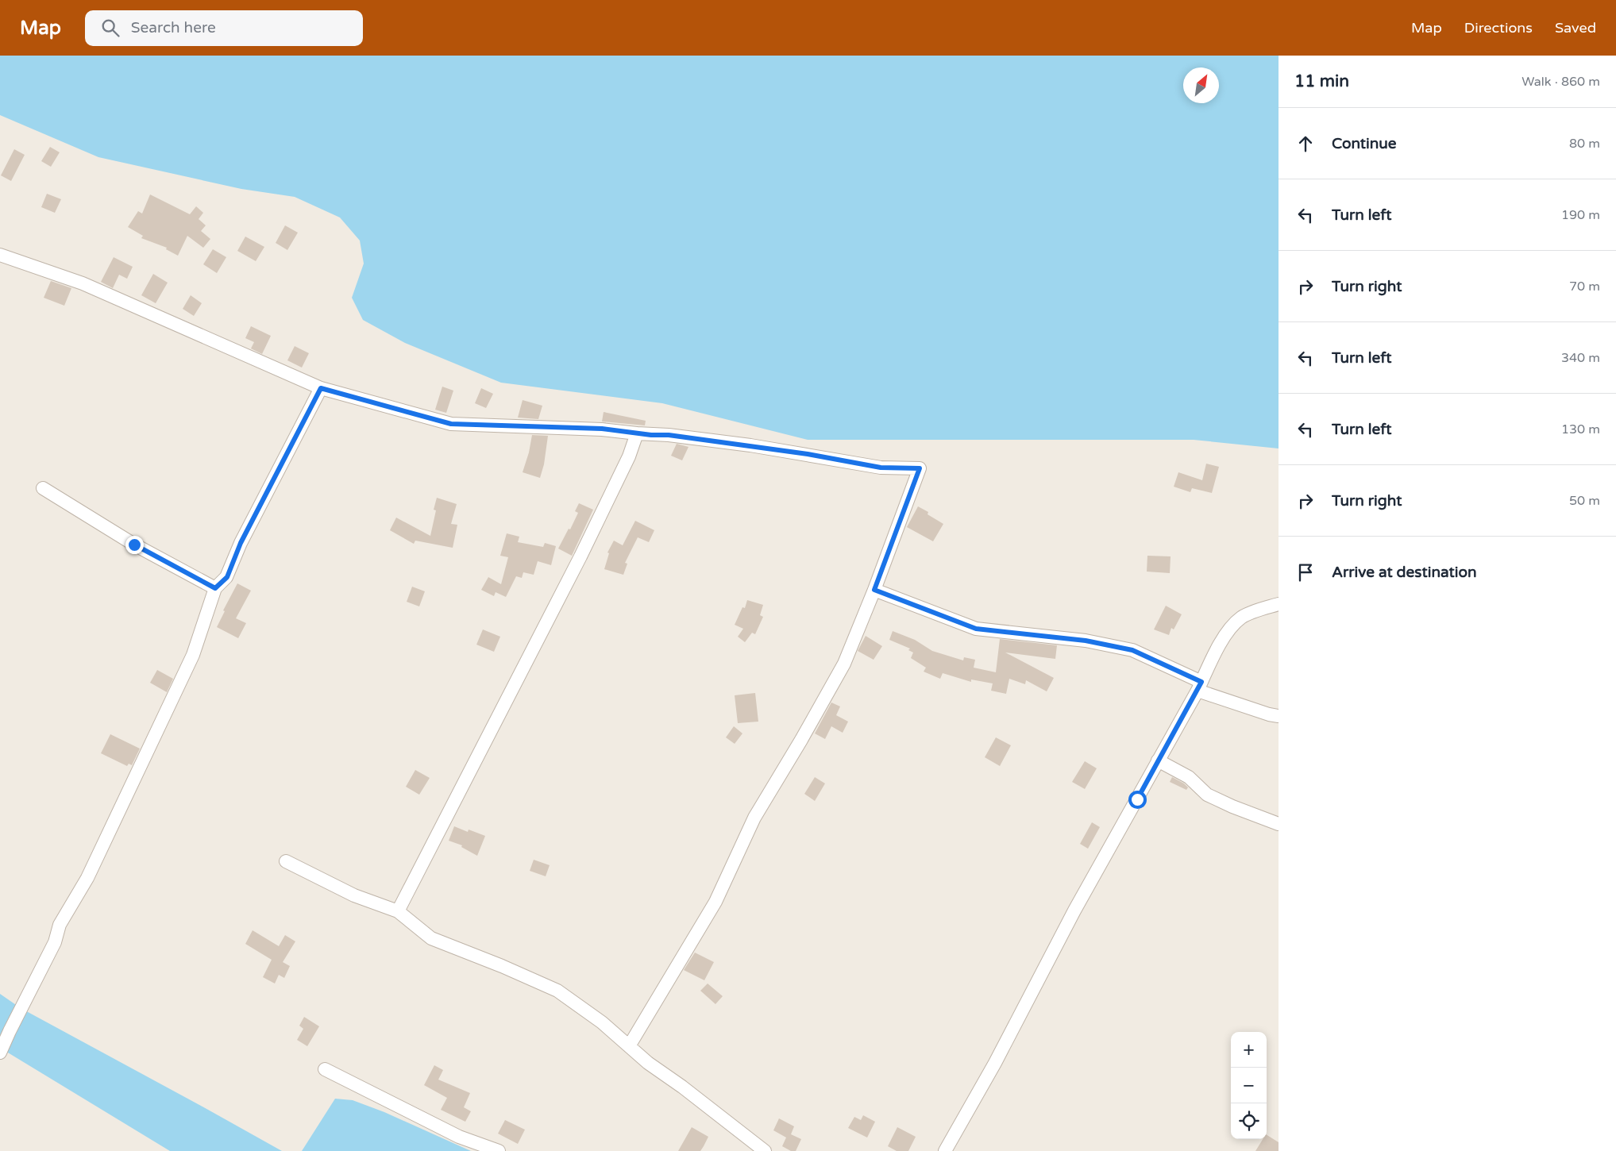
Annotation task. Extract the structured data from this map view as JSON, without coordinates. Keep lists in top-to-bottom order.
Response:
{
  "north": "top right",
  "page": {
    "header": "Map",
    "search": "Search here",
    "nav": ["Map", "Directions", "Saved"],
    "heading": ["11 min", "Walk · 860 m"],
    "list": [
      ["Continue", "80 m"],
      ["Turn left", "190 m"],
      ["Turn right", "70 m"],
      ["Turn left", "340 m"],
      ["Turn left", "130 m"],
      ["Turn right", "50 m"],
      "Arrive at destination"
    ],
    "map_buttons": ["+", "−"]
  }
}
